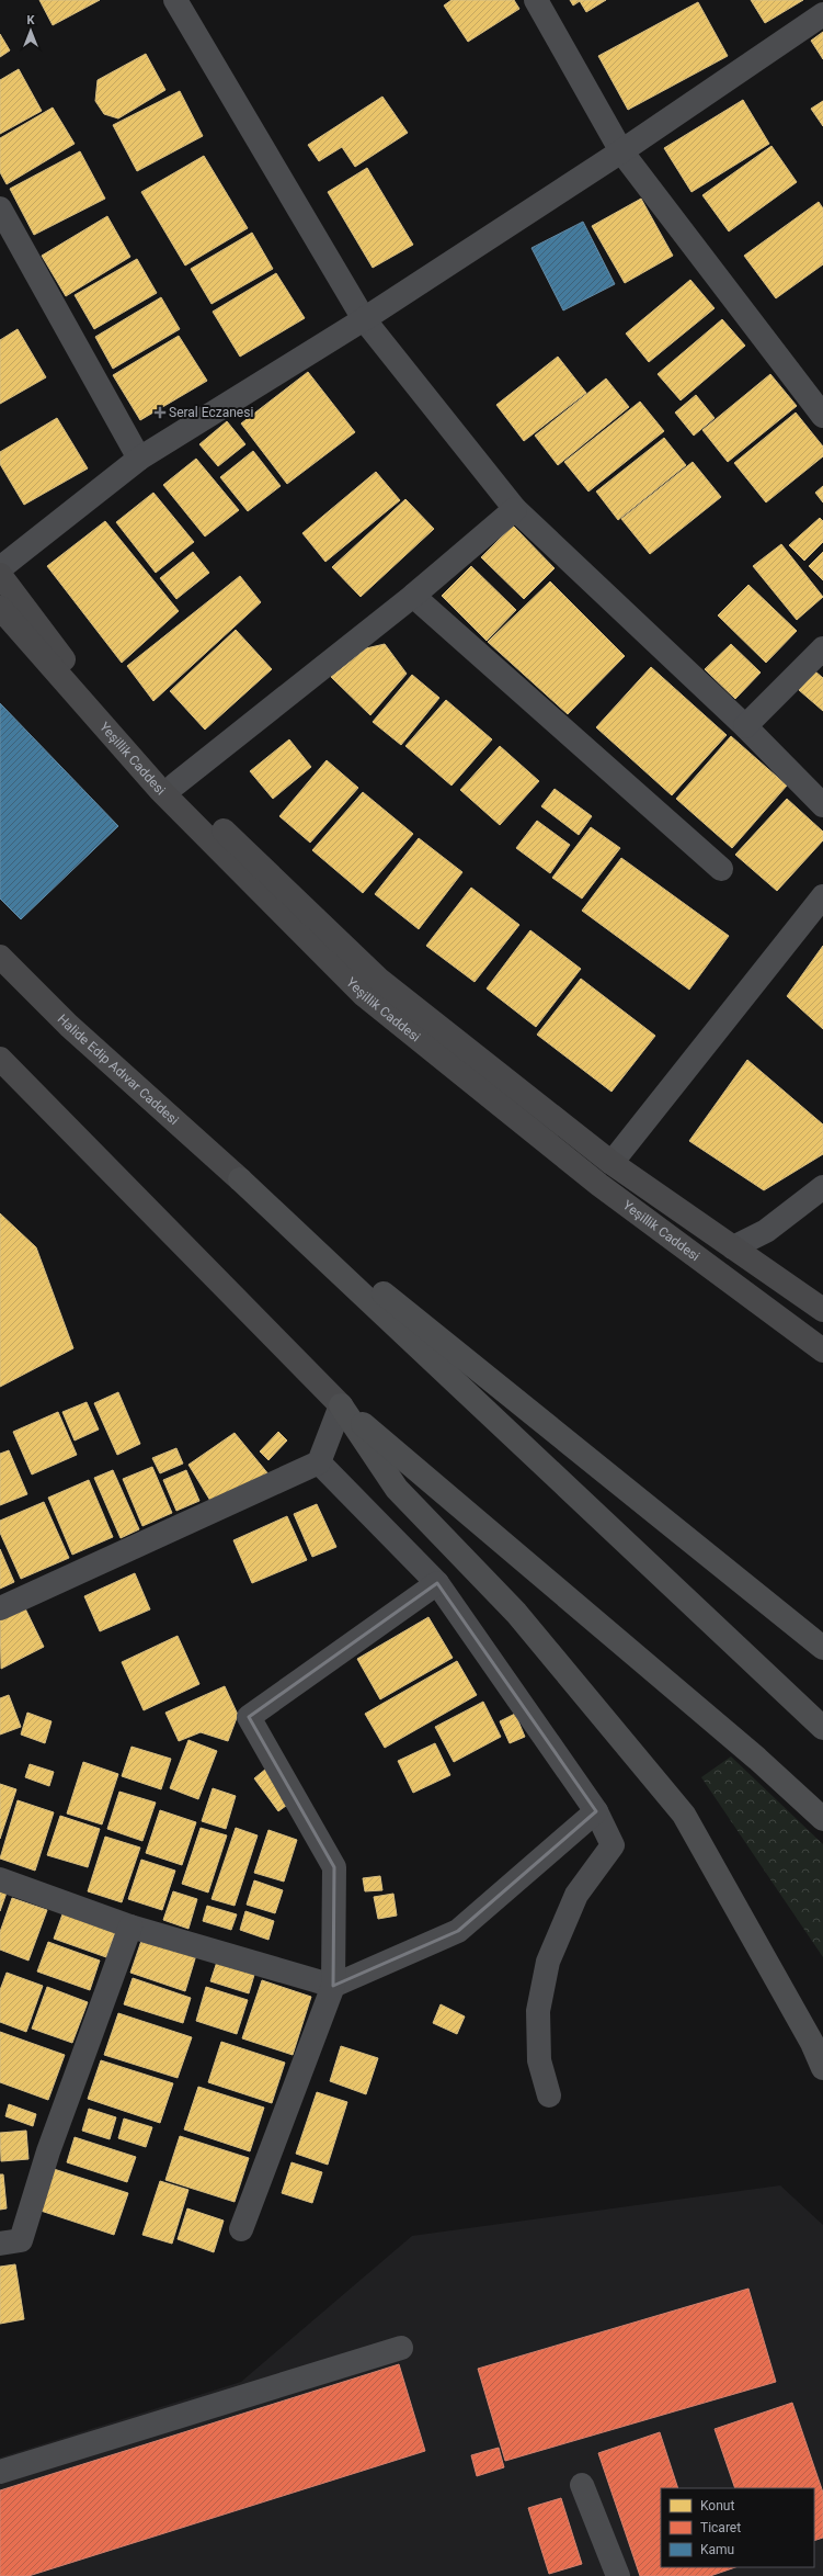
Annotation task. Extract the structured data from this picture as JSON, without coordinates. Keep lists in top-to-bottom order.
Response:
{
  "streets": {
    "main road": ["Yeşillik Caddesi", "Halide Edip Adıvar Caddesi"]
  },
  "places": {
    "health": ["Seral Eczanesi"]
  },
  "legend": ["Konut", "Ticaret", "Kamu"],
  "north": "top"
}
